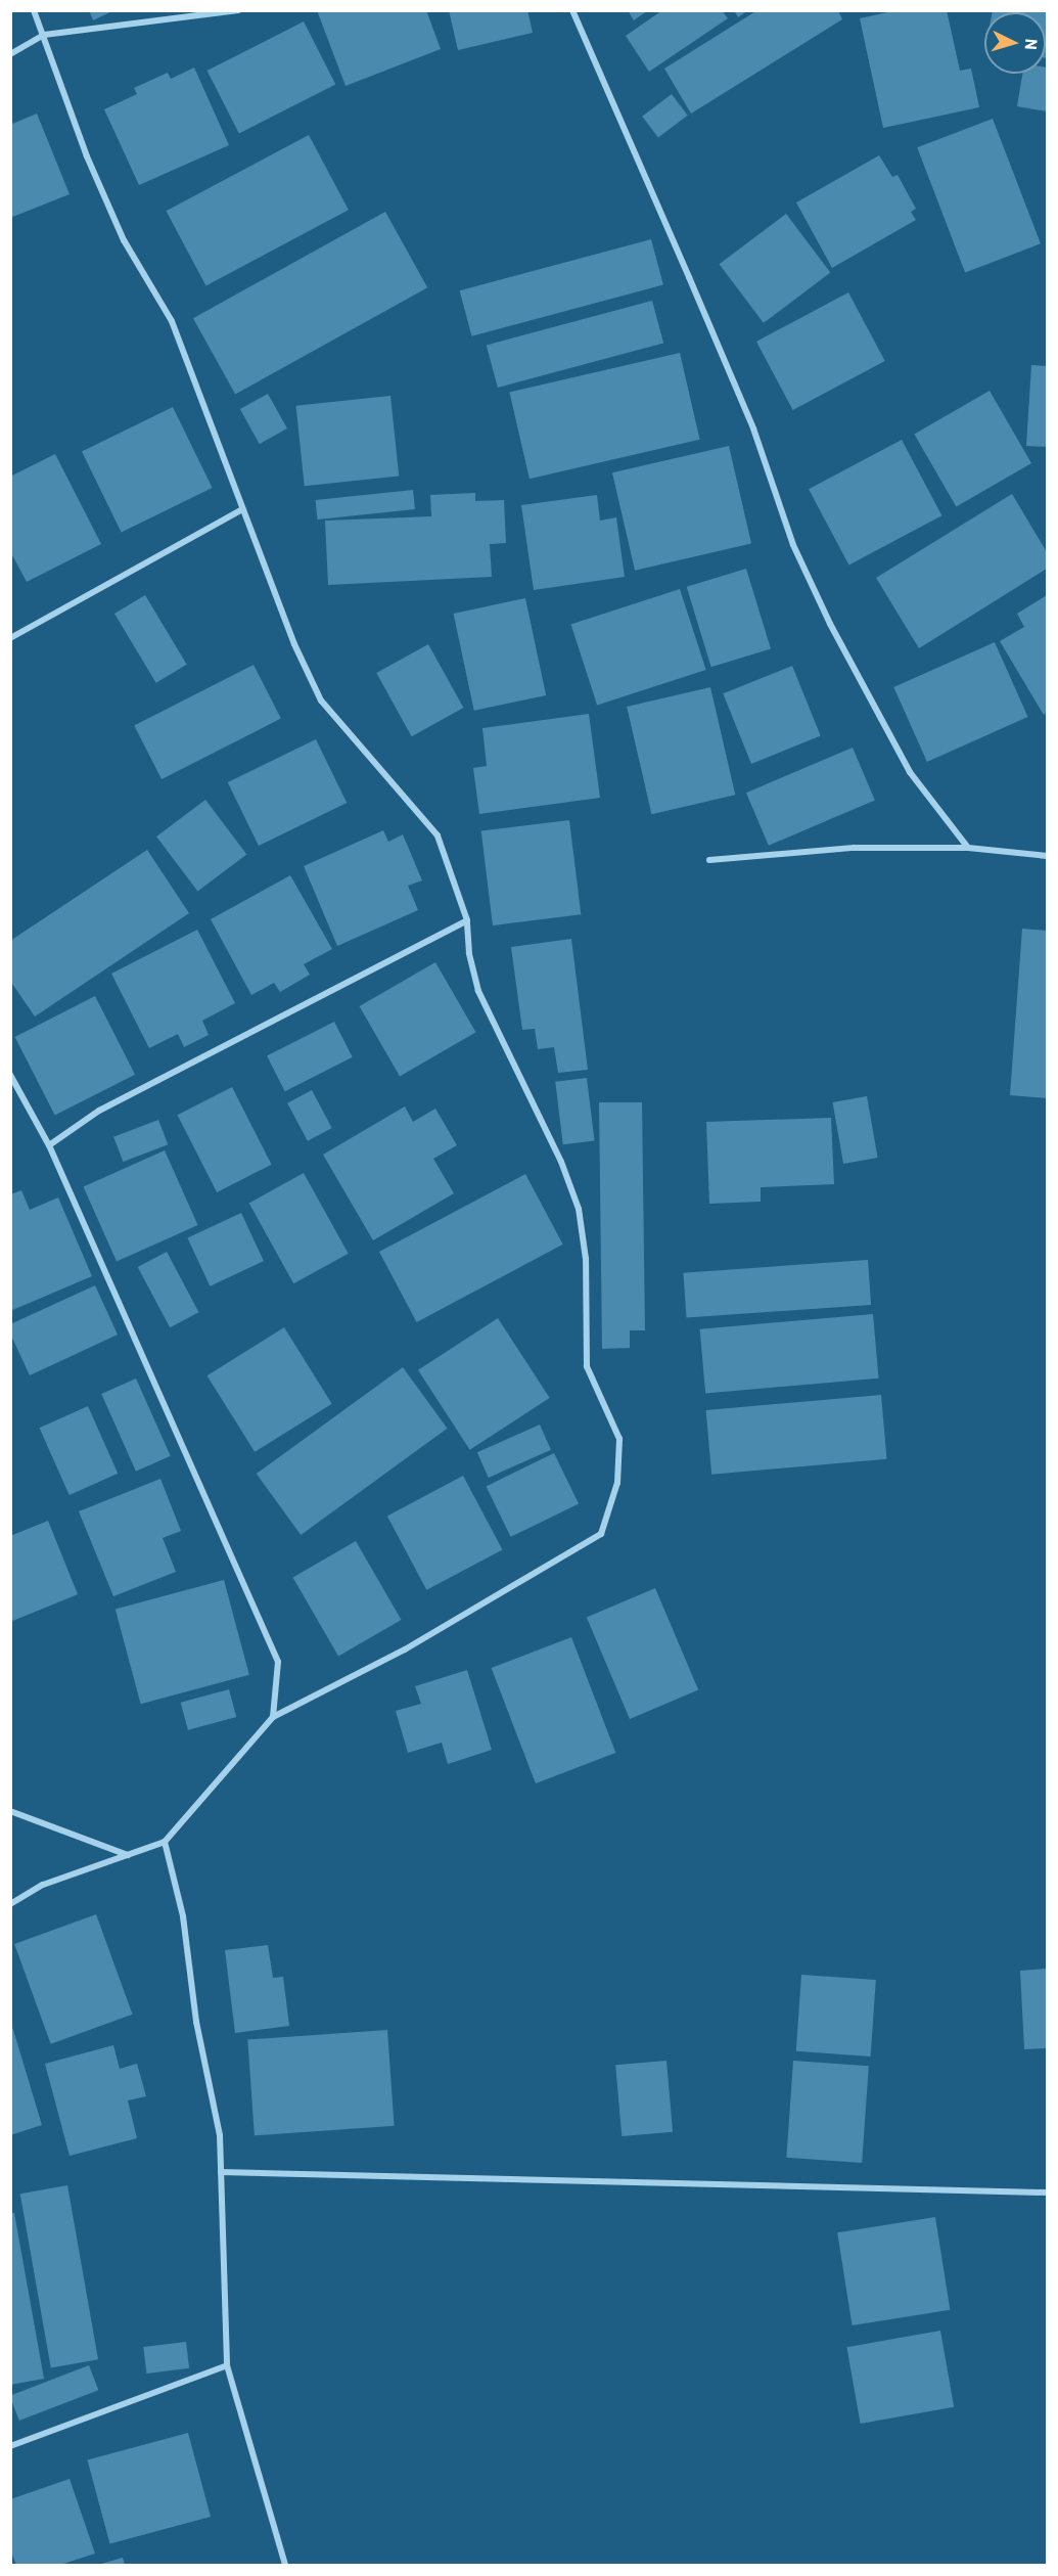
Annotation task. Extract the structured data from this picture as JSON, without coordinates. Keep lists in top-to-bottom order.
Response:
{
  "north": "right"
}
